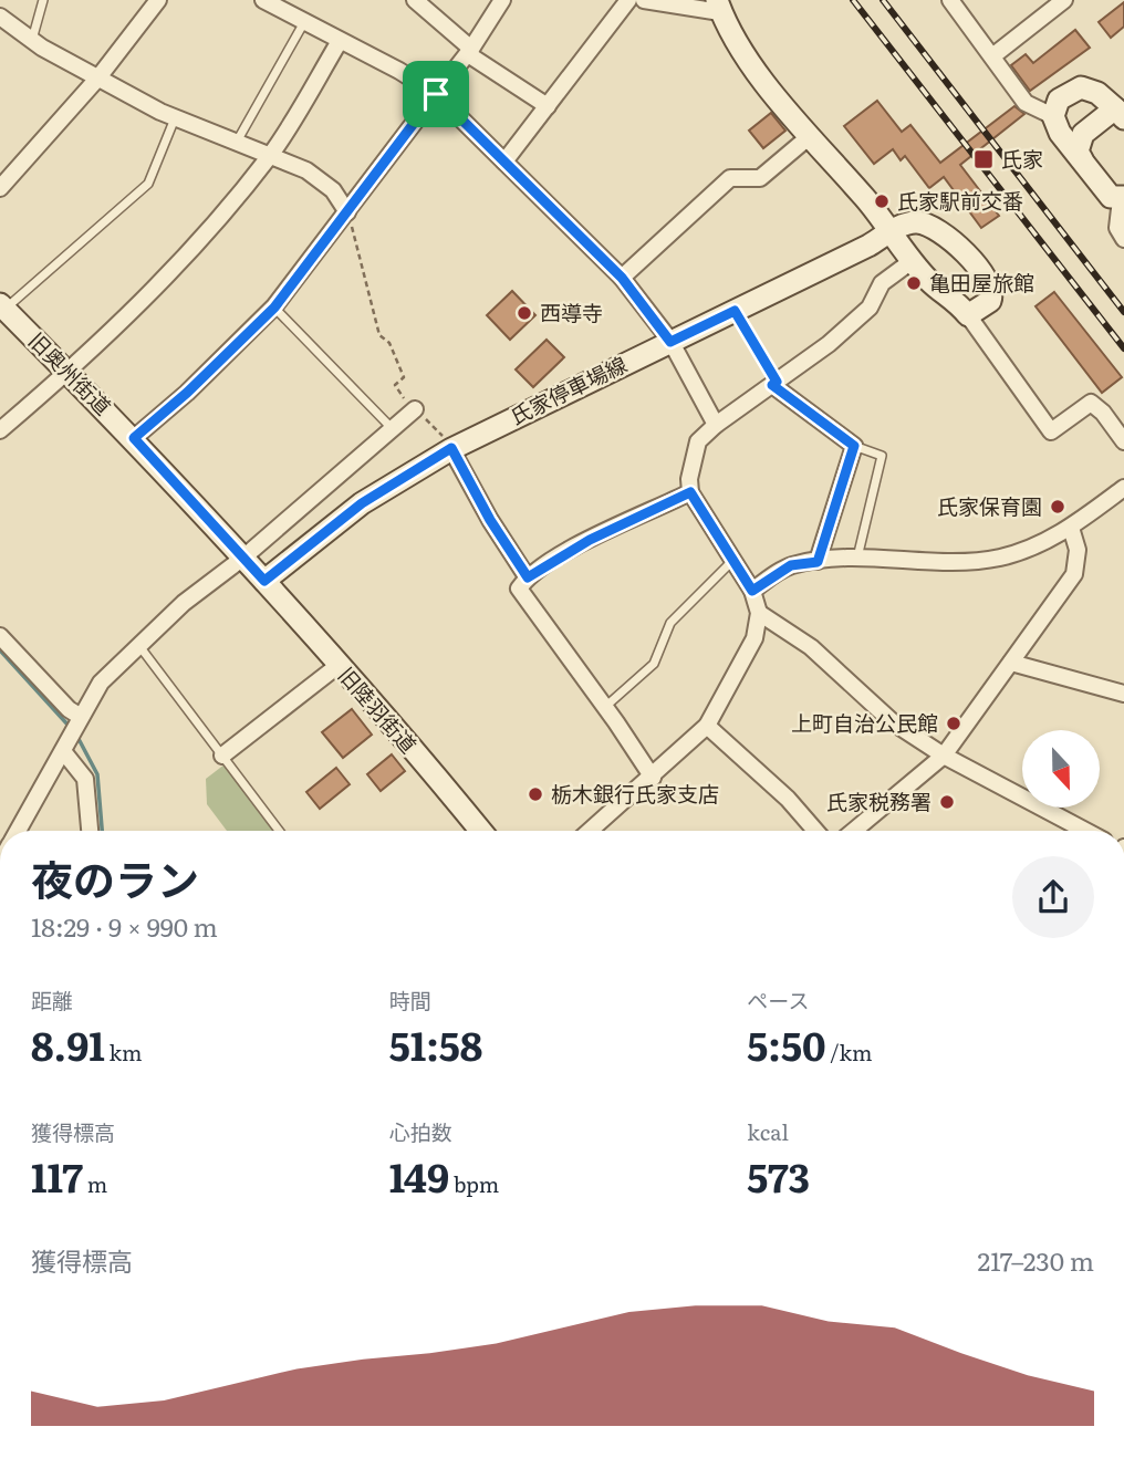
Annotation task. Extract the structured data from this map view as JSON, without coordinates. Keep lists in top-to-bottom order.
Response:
{
  "streets": {
    "main road": ["旧奥州街道", "氏家停車場線", "旧陸羽街道"]
  },
  "crossings": [
    ["旧奥州街道", "氏家停車場線"],
    ["旧奥州街道", "旧陸羽街道"],
    ["氏家停車場線", "旧陸羽街道"]
  ],
  "places": {
    "transit": ["氏家"],
    "other": [
      "氏家駅前交番",
      "亀田屋旅館",
      "西導寺",
      "氏家保育園",
      "上町自治公民館",
      "栃木銀行氏家支店",
      "氏家税務署"
    ]
  },
  "north": "bottom",
  "page": {
    "heading": ["夜のラン", "18:29 · 9 × 990 m"],
    "stats": [
      ["距離", "8.91 km"],
      ["時間", "51:58"],
      ["ペース", "5:50 /km"],
      ["獲得標高", "117 m"],
      ["心拍数", "149 bpm"],
      ["kcal", "573"]
    ],
    "chart": ["獲得標高", "217–230 m"]
  }
}
